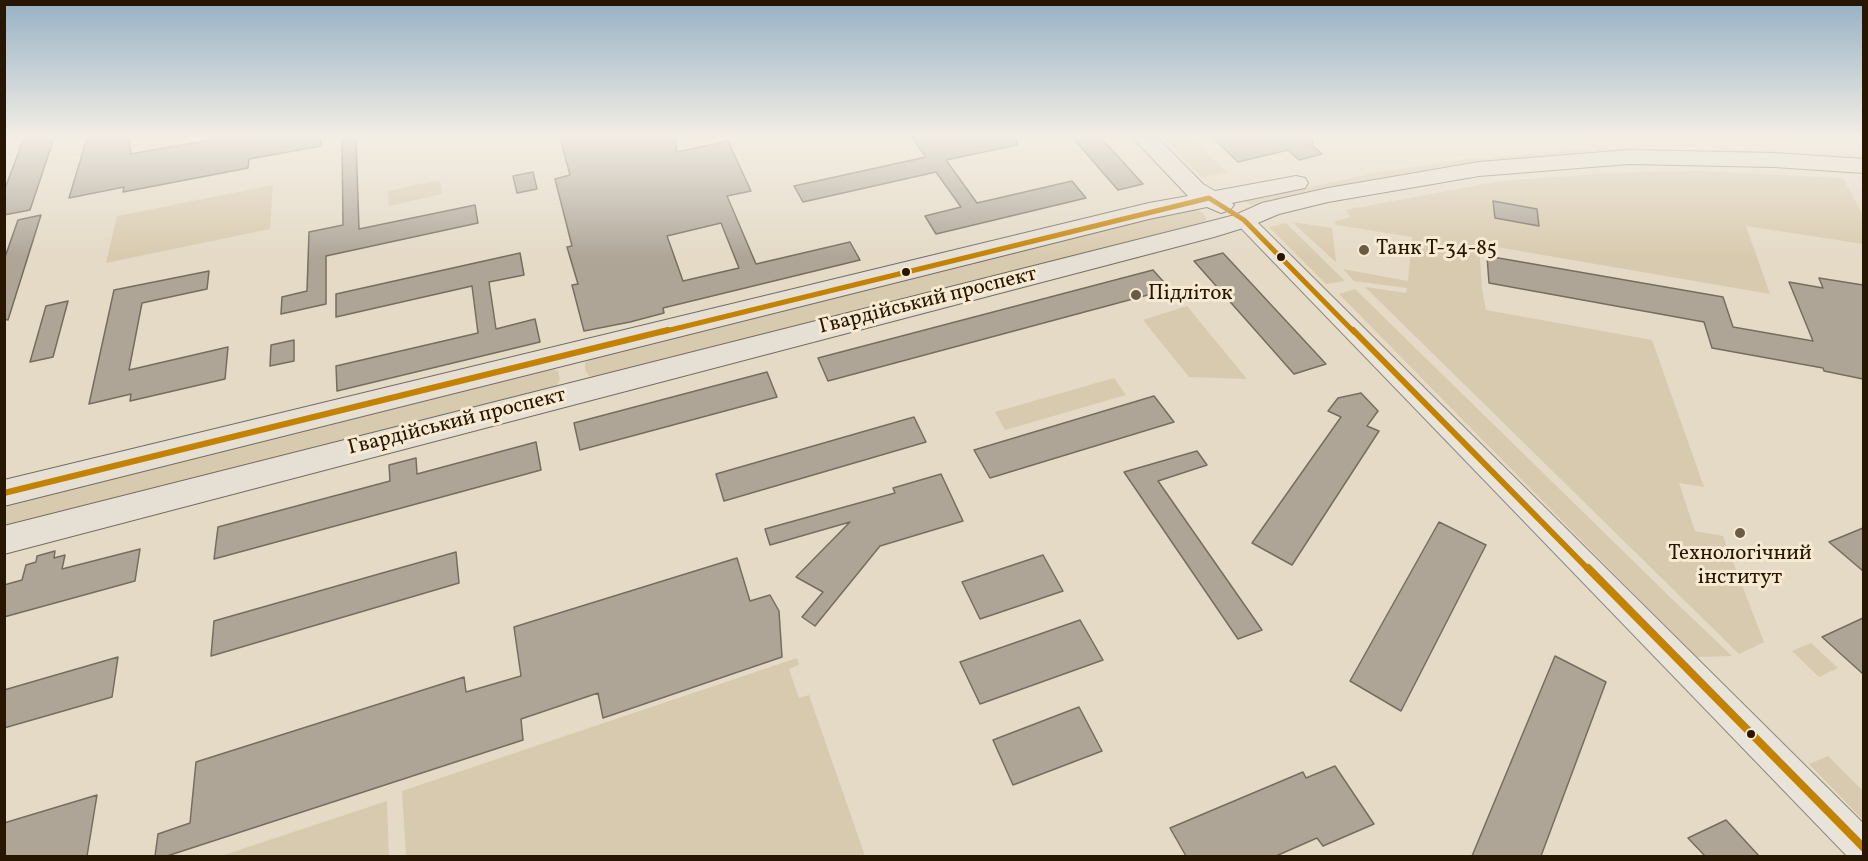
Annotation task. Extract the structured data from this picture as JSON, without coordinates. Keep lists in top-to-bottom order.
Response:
{
  "streets": {
    "main road": ["Гвардійський проспект"]
  },
  "places": ["Танк Т-34-85", "Підліток", "Технологічний інститут"]
}
